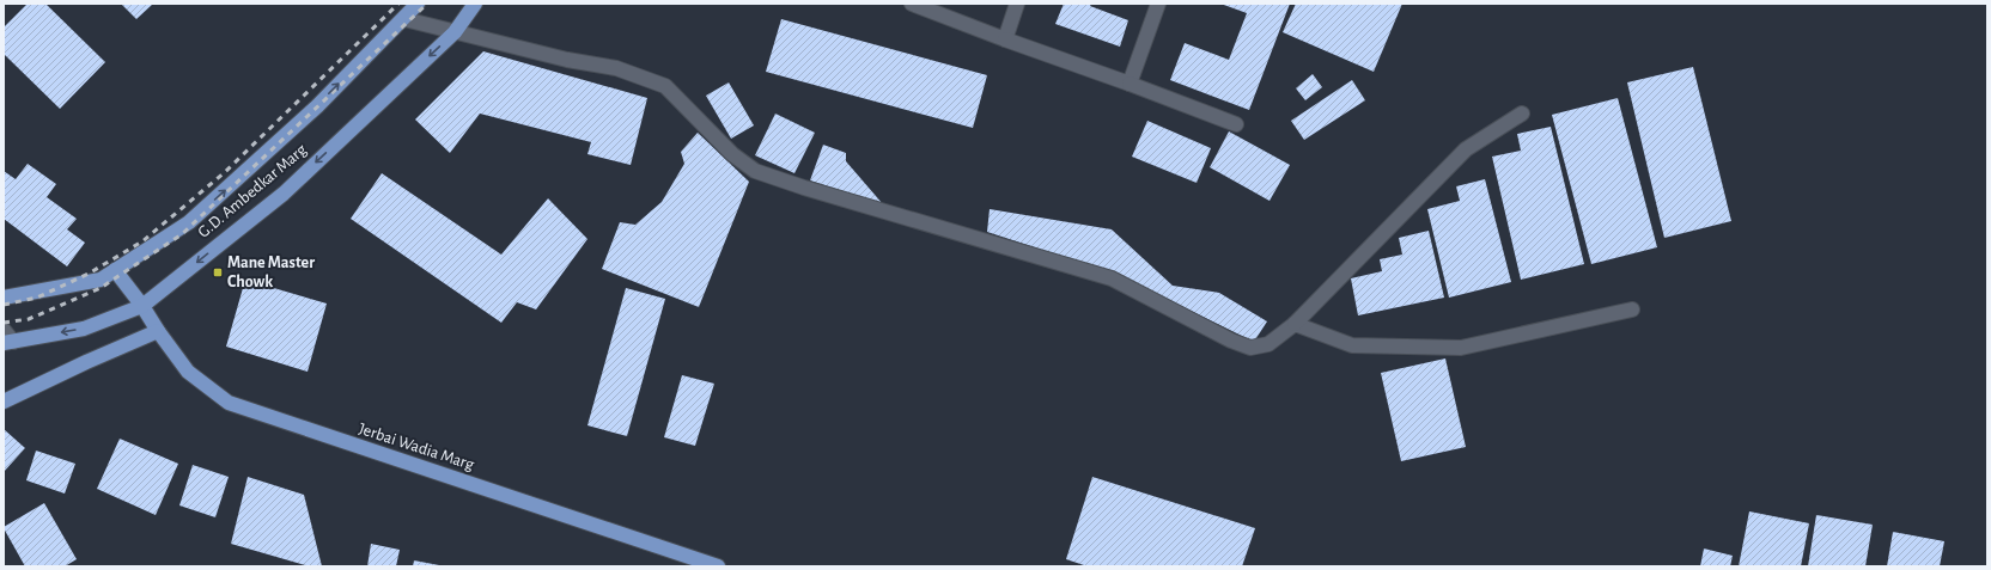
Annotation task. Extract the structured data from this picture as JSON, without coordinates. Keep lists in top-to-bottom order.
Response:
{
  "streets": {
    "main road": ["G.D. Ambedkar Marg", "Jerbai Wadia Marg"]
  },
  "crossings": [
    ["G.D. Ambedkar Marg", "Jerbai Wadia Marg"]
  ],
  "places": {
    "transit": ["Mane Master Chowk"]
  }
}
